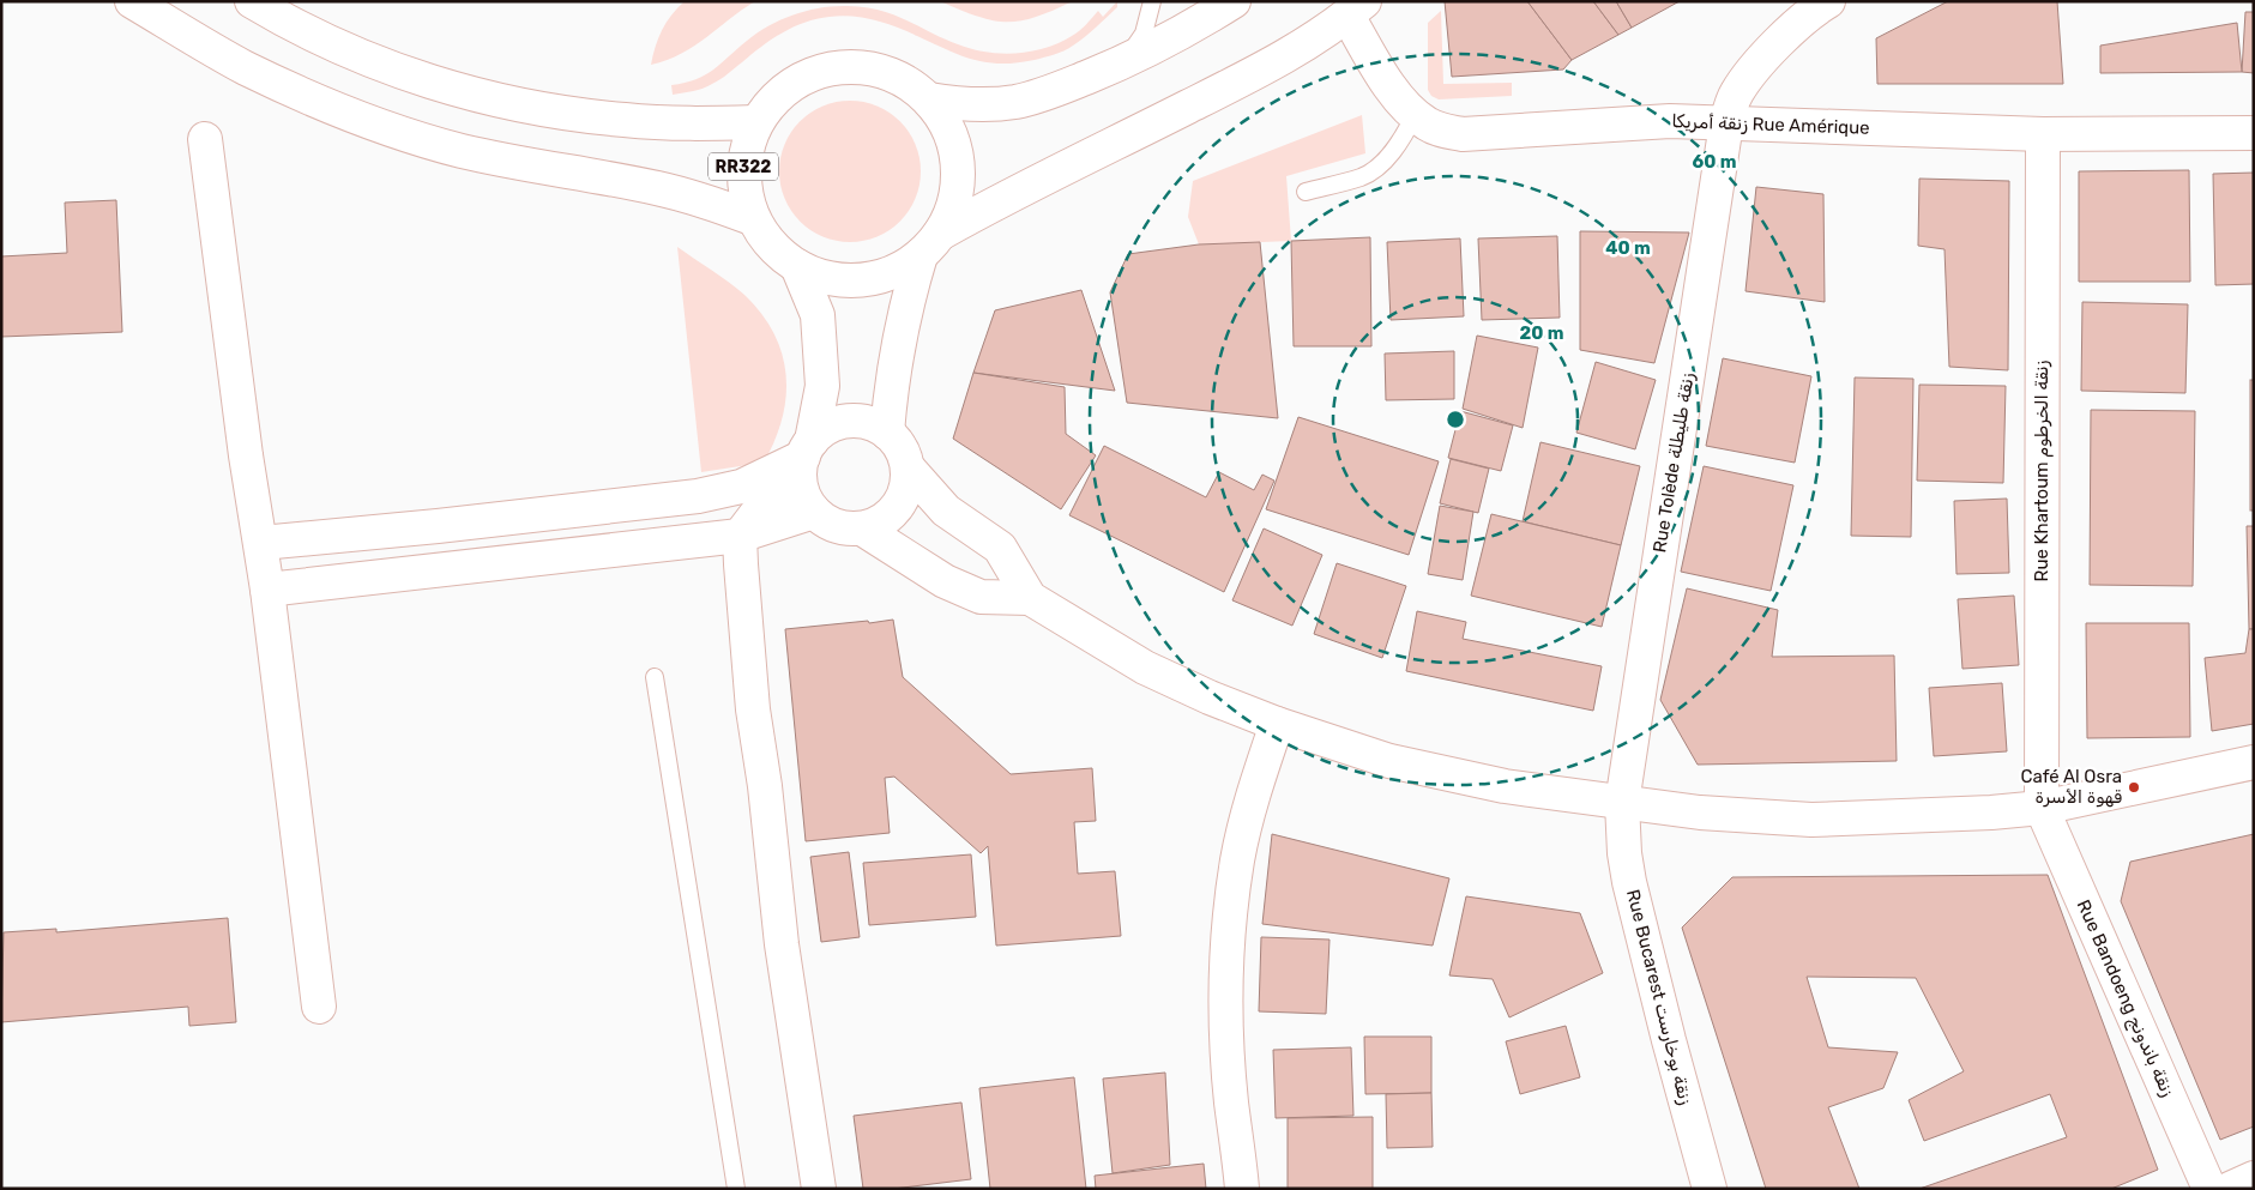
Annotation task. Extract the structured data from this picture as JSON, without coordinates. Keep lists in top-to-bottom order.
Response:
{
  "streets": {
    "street": [
      "زنقة أمريكا Rue Amérique",
      "RR322",
      "Rue Tolède زنقة طليطلة",
      "Rue Khartoum زنقة الخرطوم",
      "Rue Bucarest زنقة بوخارست",
      "Rue Bandoeng زنقة باندونج"
    ]
  },
  "crossings": [
    ["زنقة أمريكا Rue Amérique", "RR322"],
    ["زنقة أمريكا Rue Amérique", "Rue Tolède زنقة طليطلة"],
    ["زنقة أمريكا Rue Amérique", "Rue Khartoum زنقة الخرطوم"],
    ["Rue Tolède زنقة طليطلة", "Rue Bucarest زنقة بوخارست"],
    ["Rue Khartoum زنقة الخرطوم", "Rue Bandoeng زنقة باندونج"]
  ],
  "places": ["Café Al Osra قهوة الأسرة"],
  "rings": ["60 m", "40 m", "20 m"]
}
